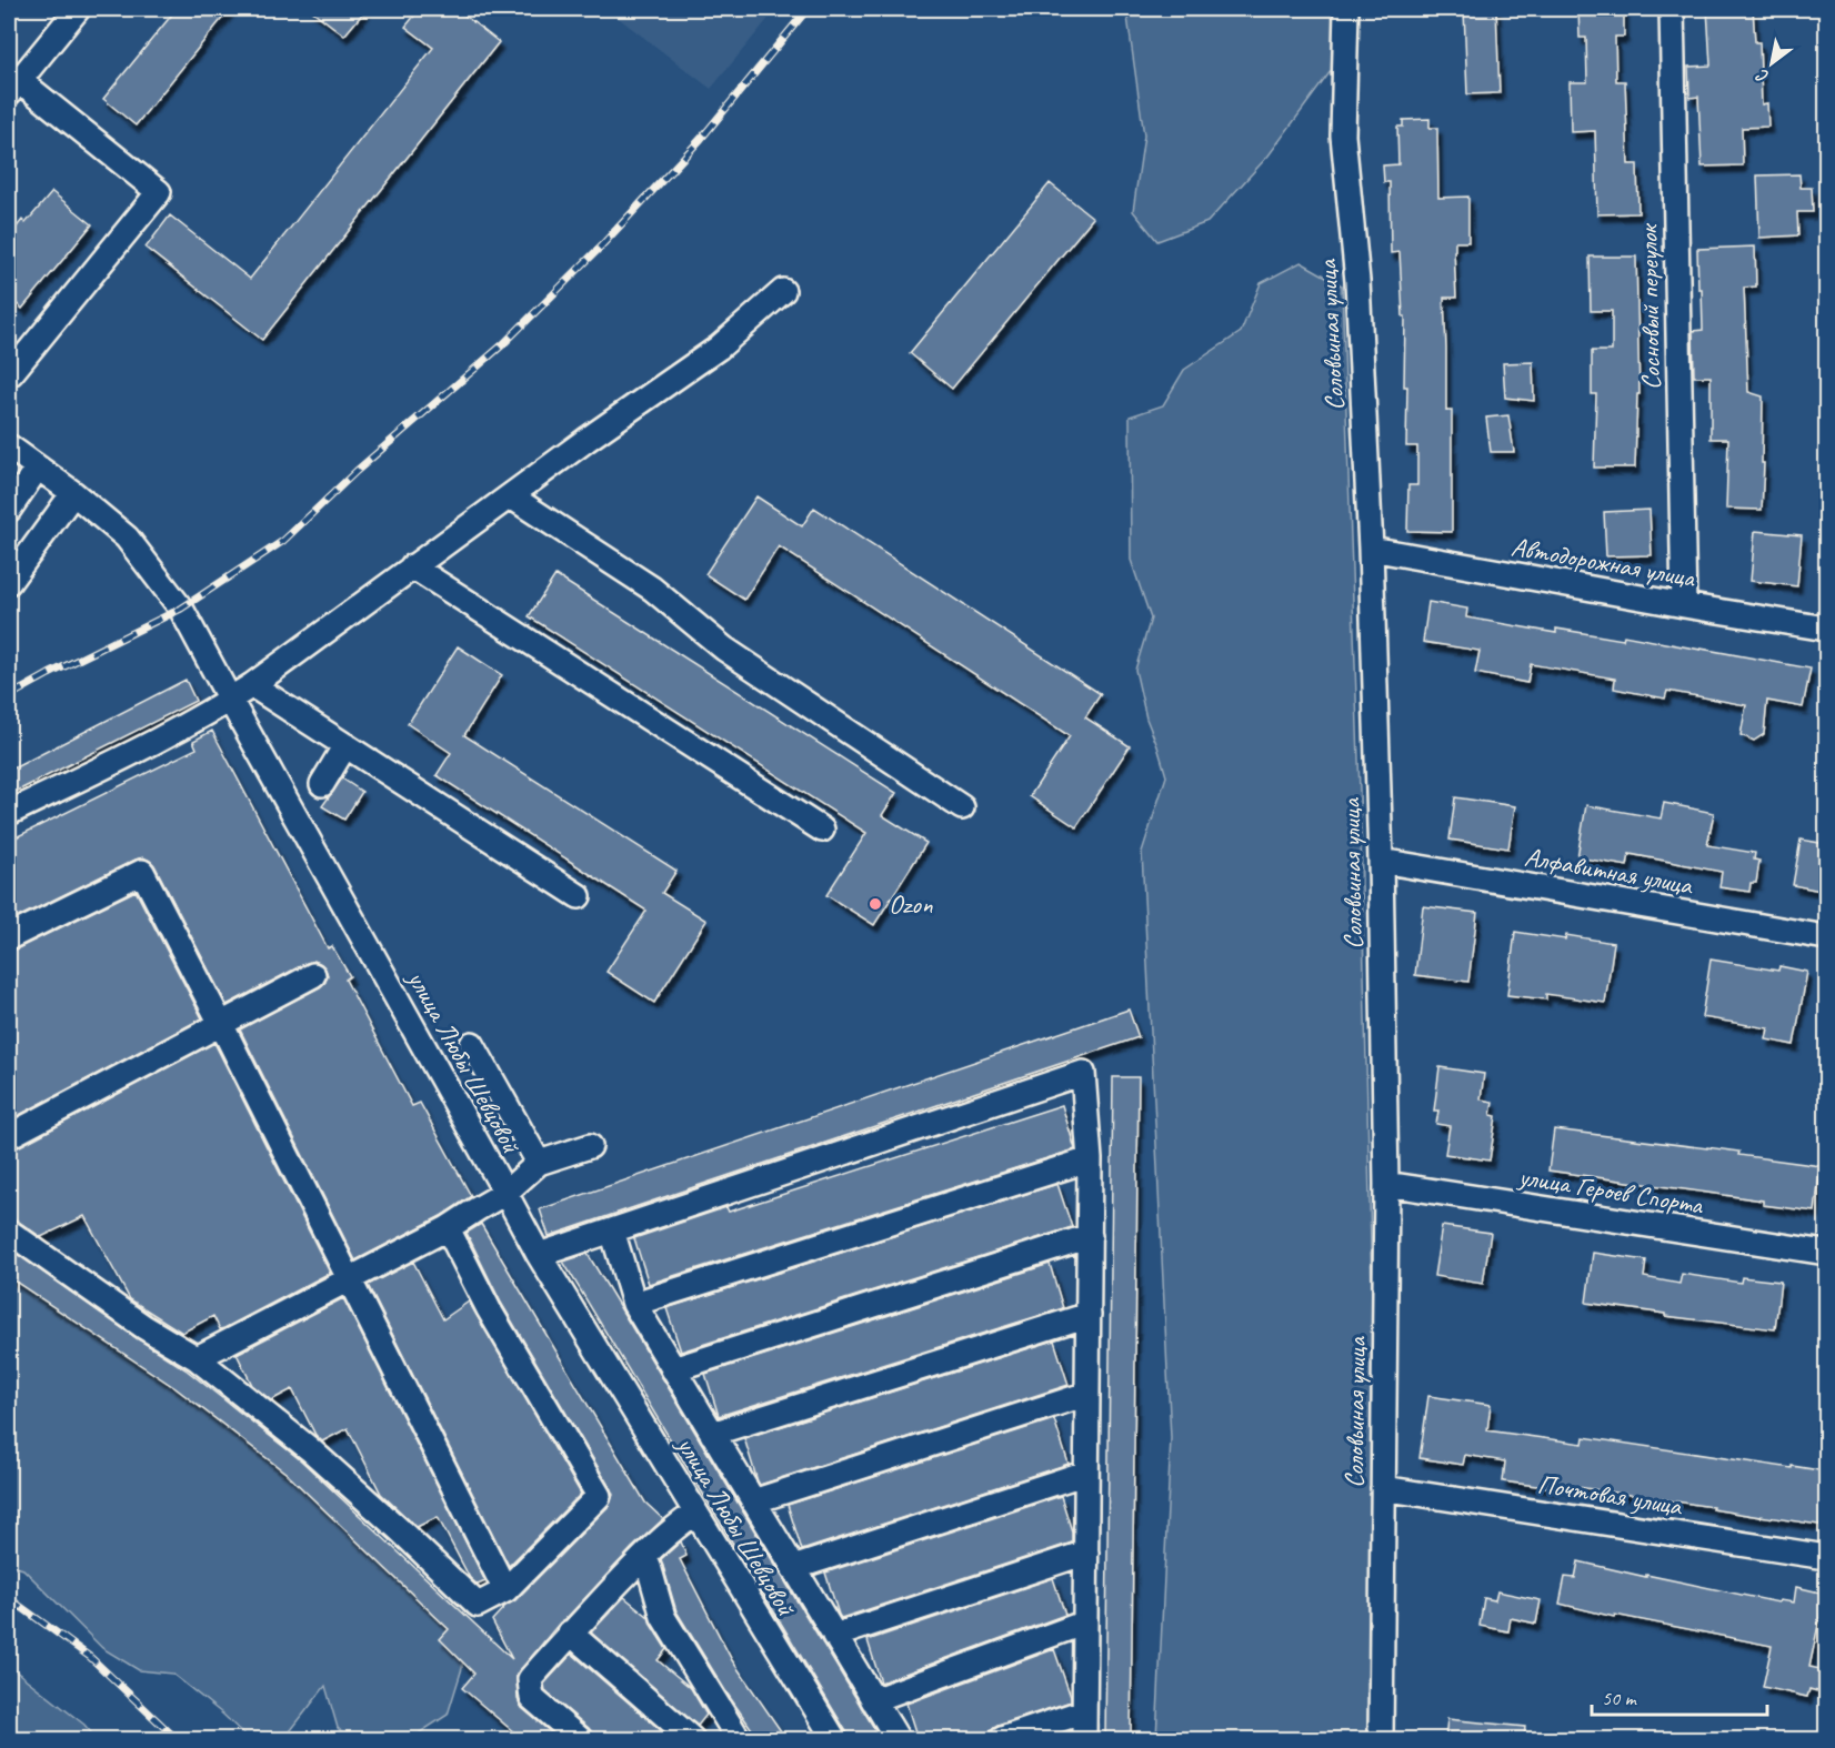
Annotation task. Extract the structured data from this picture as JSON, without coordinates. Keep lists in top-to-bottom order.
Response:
{
  "streets": {
    "street": [
      "Сосновый переулок",
      "Соловьиная улица",
      "Автодорожная улица",
      "Алфавитная улица",
      "улица Любы Шевцовой",
      "улица Героев Спорта",
      "Почтовая улица"
    ]
  },
  "crossings": [
    ["Сосновый переулок", "Автодорожная улица"],
    ["Соловьиная улица", "Автодорожная улица"],
    ["Соловьиная улица", "Алфавитная улица"],
    ["Соловьиная улица", "улица Героев Спорта"],
    ["Соловьиная улица", "Почтовая улица"]
  ],
  "places": ["Ozon"],
  "scale_bar": "50 m",
  "north": "bottom left"
}
